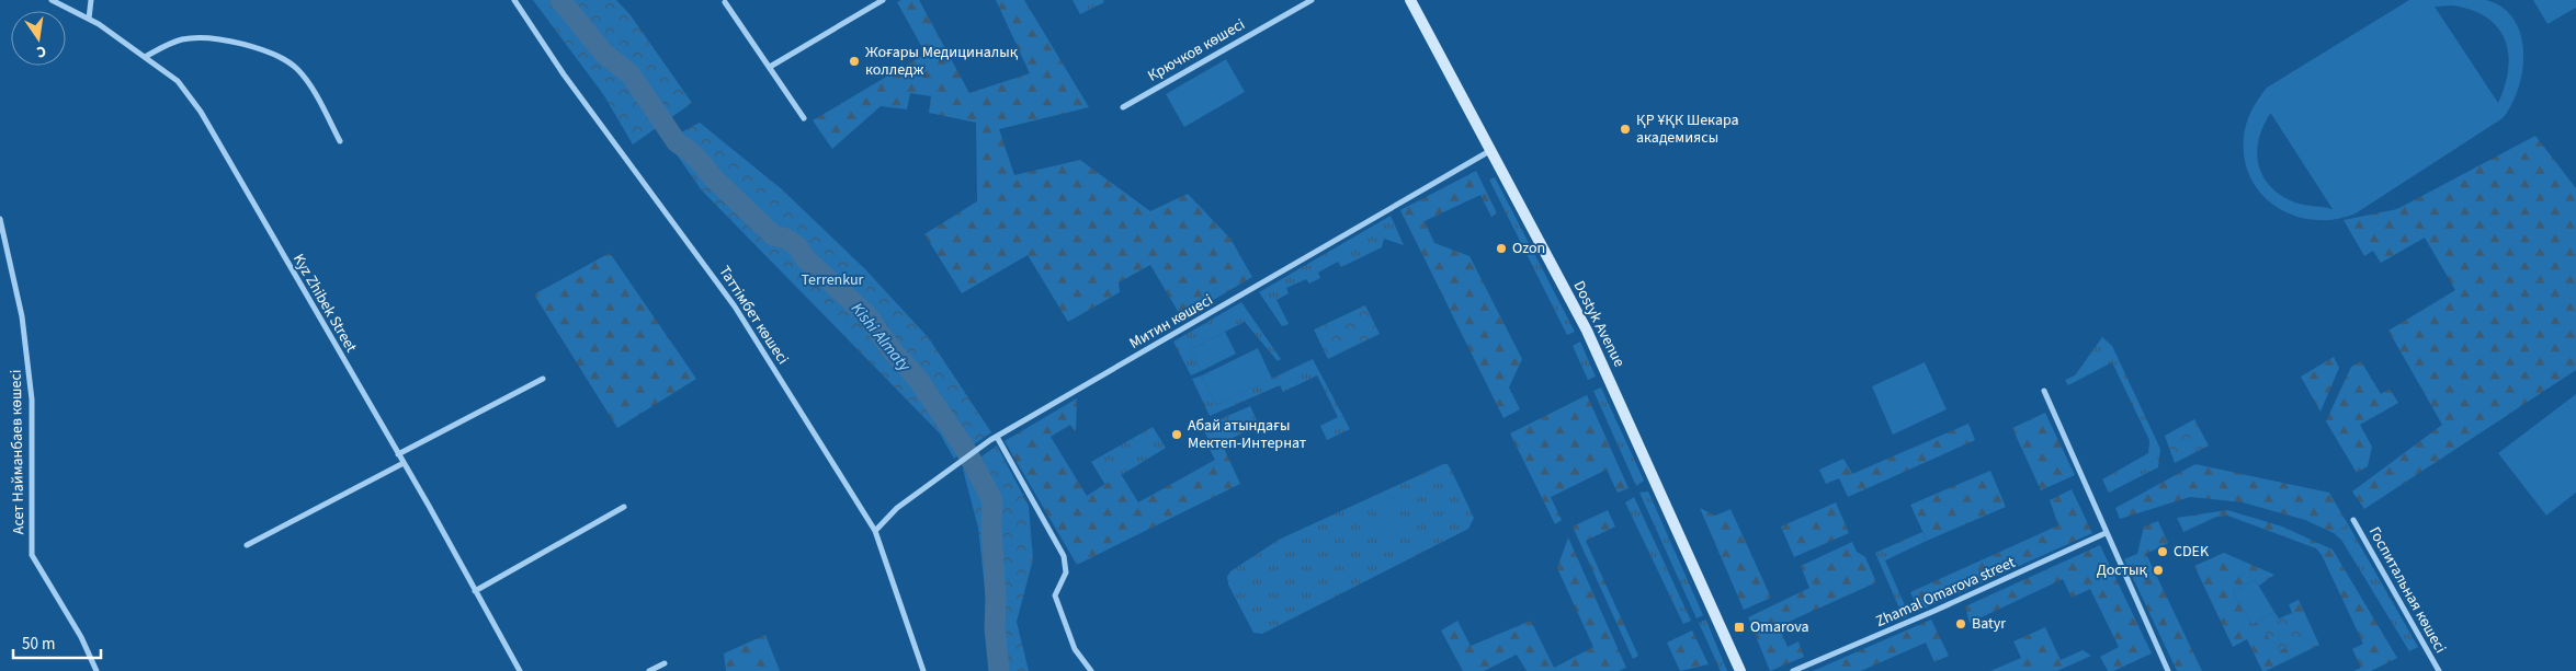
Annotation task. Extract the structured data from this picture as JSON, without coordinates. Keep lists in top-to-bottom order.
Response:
{
  "streets": {
    "main road": ["Dostyk Avenue"],
    "street": [
      "Крючков көшесі",
      "Kyz Zhibek Street",
      "Таттімбет көшесі",
      "Митин көшесі",
      "Асет Найманбаев көшесі",
      "Госпитальная көшесі",
      "Zhamal Omarova street"
    ]
  },
  "crossings": [
    ["Таттімбет көшесі", "Митин көшесі"],
    ["Митин көшесі", "Dostyk Avenue"]
  ],
  "water": ["Kіshі Almaty"],
  "parks": ["Terrenkur"],
  "places": {
    "other": [
      "Жоғары Медициналық колледж",
      "ҚР ҰҚК Шекара академиясы",
      "Ozon",
      "Абай атындағы Мектеп-Интернат",
      "CDEK",
      "Достық",
      "Batyr"
    ],
    "transit": ["Omarova"]
  },
  "scale_bar": "50 m",
  "north": "bottom"
}
